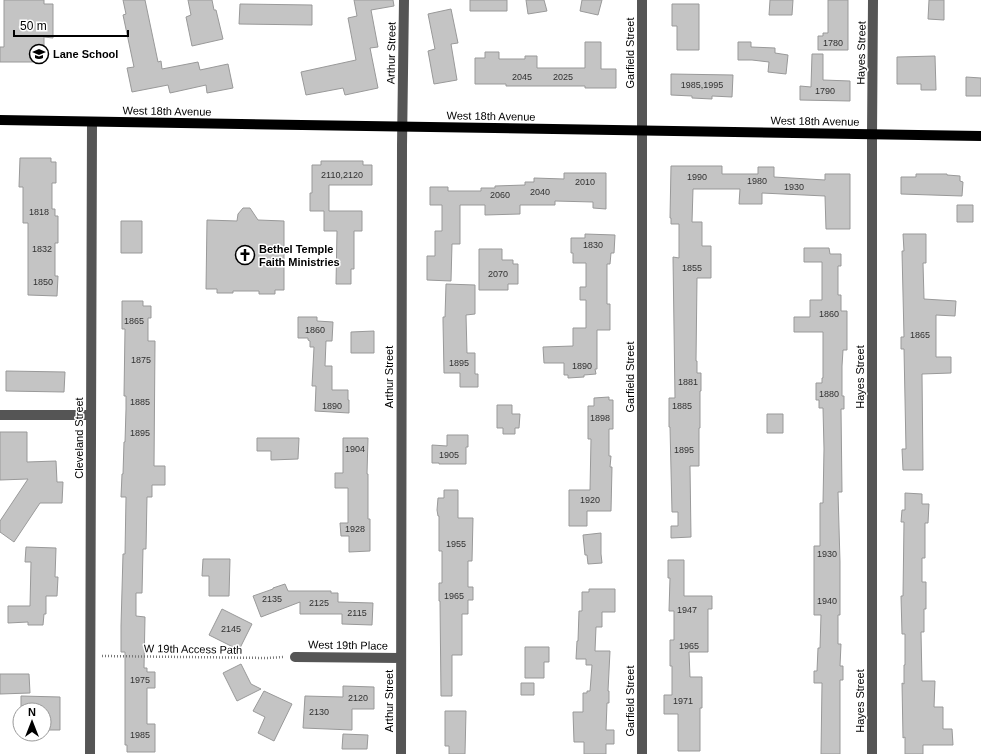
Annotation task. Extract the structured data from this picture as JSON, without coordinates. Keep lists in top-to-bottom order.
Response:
{
  "streets": {
    "main road": ["West 18th Avenue"],
    "street": [
      "Arthur Street",
      "Garfield Street",
      "Hayes Street",
      "Cleveland Street",
      "West 19th Place"
    ],
    "path": ["W 19th Access Path"]
  },
  "crossings": [
    ["Arthur Street", "West 18th Avenue"],
    ["Arthur Street", "West 19th Place"],
    ["Garfield Street", "West 18th Avenue"],
    ["Hayes Street", "West 18th Avenue"],
    ["West 18th Avenue", "Cleveland Street"],
    ["Cleveland Street", "W 19th Access Path"],
    ["West 19th Place", "W 19th Access Path"]
  ],
  "places": {
    "school or university": ["Lane School"],
    "church": ["Bethel Temple Faith Ministries"]
  },
  "house_numbers": [
    "1780",
    "2045",
    "2025",
    "1985,1995",
    "1790",
    "2110,2120",
    "1990",
    "1980",
    "2010",
    "1930",
    "2040",
    "2060",
    "1818",
    "1830",
    "1832",
    "1855",
    "2070",
    "1850",
    "1860",
    "1865",
    "1860",
    "1865",
    "1875",
    "1895",
    "1890",
    "1881",
    "1880",
    "1885",
    "1890",
    "1885",
    "1898",
    "1895",
    "1904",
    "1895",
    "1905",
    "1920",
    "1928",
    "1955",
    "1930",
    "1965",
    "2135",
    "1940",
    "2125",
    "1947",
    "2115",
    "2145",
    "1965",
    "1975",
    "2120",
    "1971",
    "2130",
    "1985"
  ],
  "scale_bar": "50 m",
  "north": "top"
}
